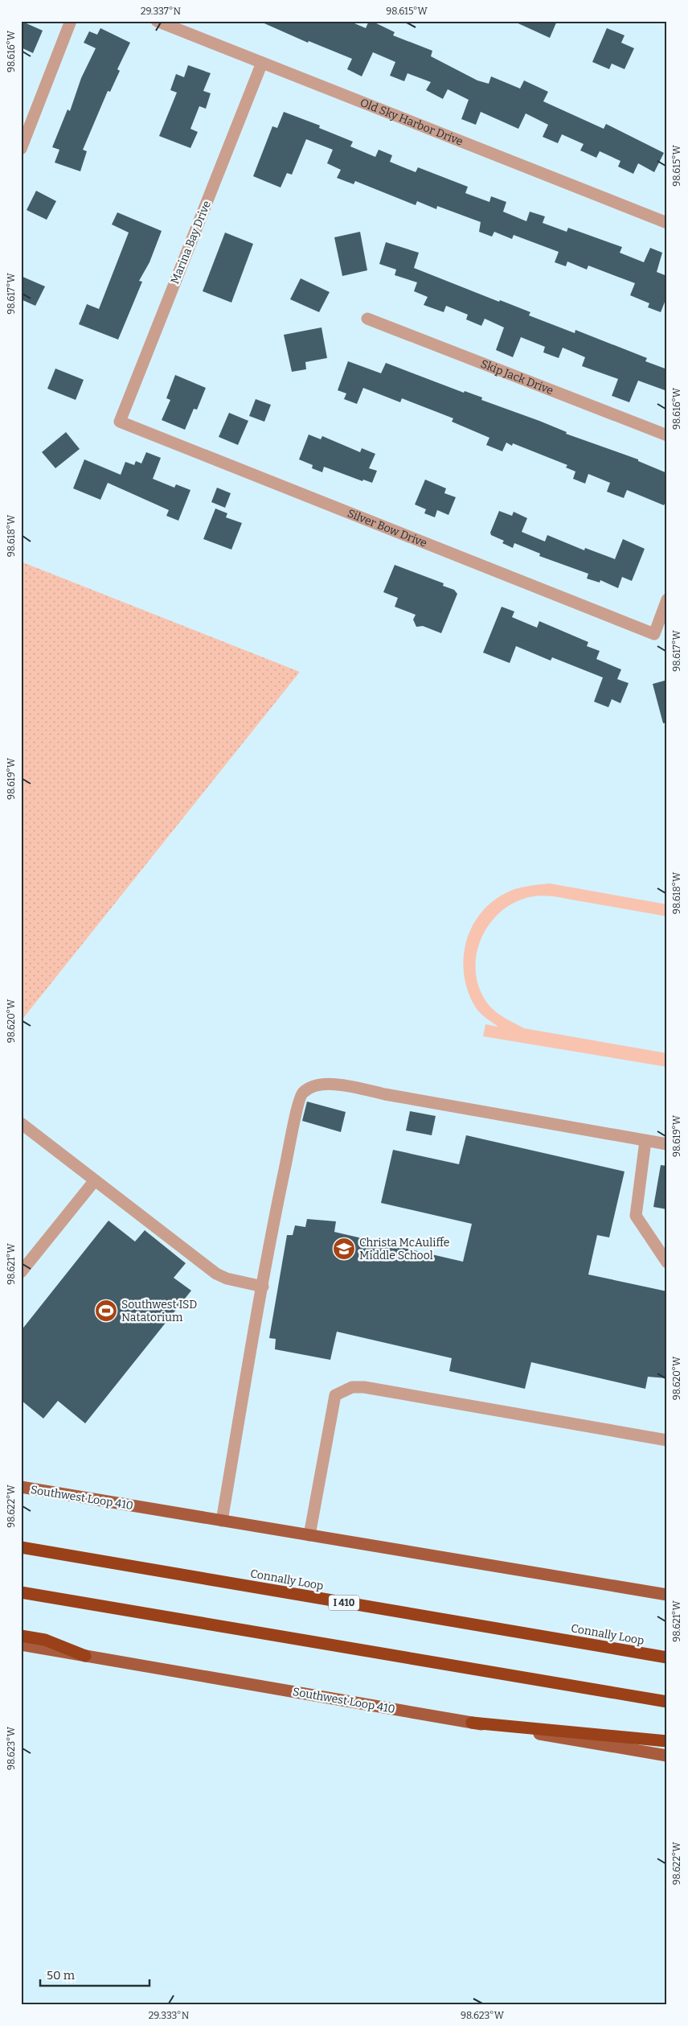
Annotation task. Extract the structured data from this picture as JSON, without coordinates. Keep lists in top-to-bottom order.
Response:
{
  "streets": {
    "highway": ["Connally Loop", "I 410"],
    "main road": ["Southwest Loop 410"],
    "street": [
      "Old Sky Harbor Drive",
      "Marina Bay Drive",
      "Skip Jack Drive",
      "Silver Bow Drive"
    ]
  },
  "crossings": [
    ["Old Sky Harbor Drive", "Marina Bay Drive"],
    ["Marina Bay Drive", "Silver Bow Drive"]
  ],
  "places": {
    "school or university": ["Christa McAuliffe Middle School"],
    "sports": ["Southwest ISD Natatorium"]
  },
  "scale_bar": "50 m",
  "coordinates": [
    "29.337°N",
    "98.615°W",
    "98.616°W",
    "98.617°W",
    "98.618°W",
    "98.619°W",
    "98.620°W",
    "98.621°W",
    "98.622°W",
    "98.623°W",
    "29.333°N"
  ]
}
